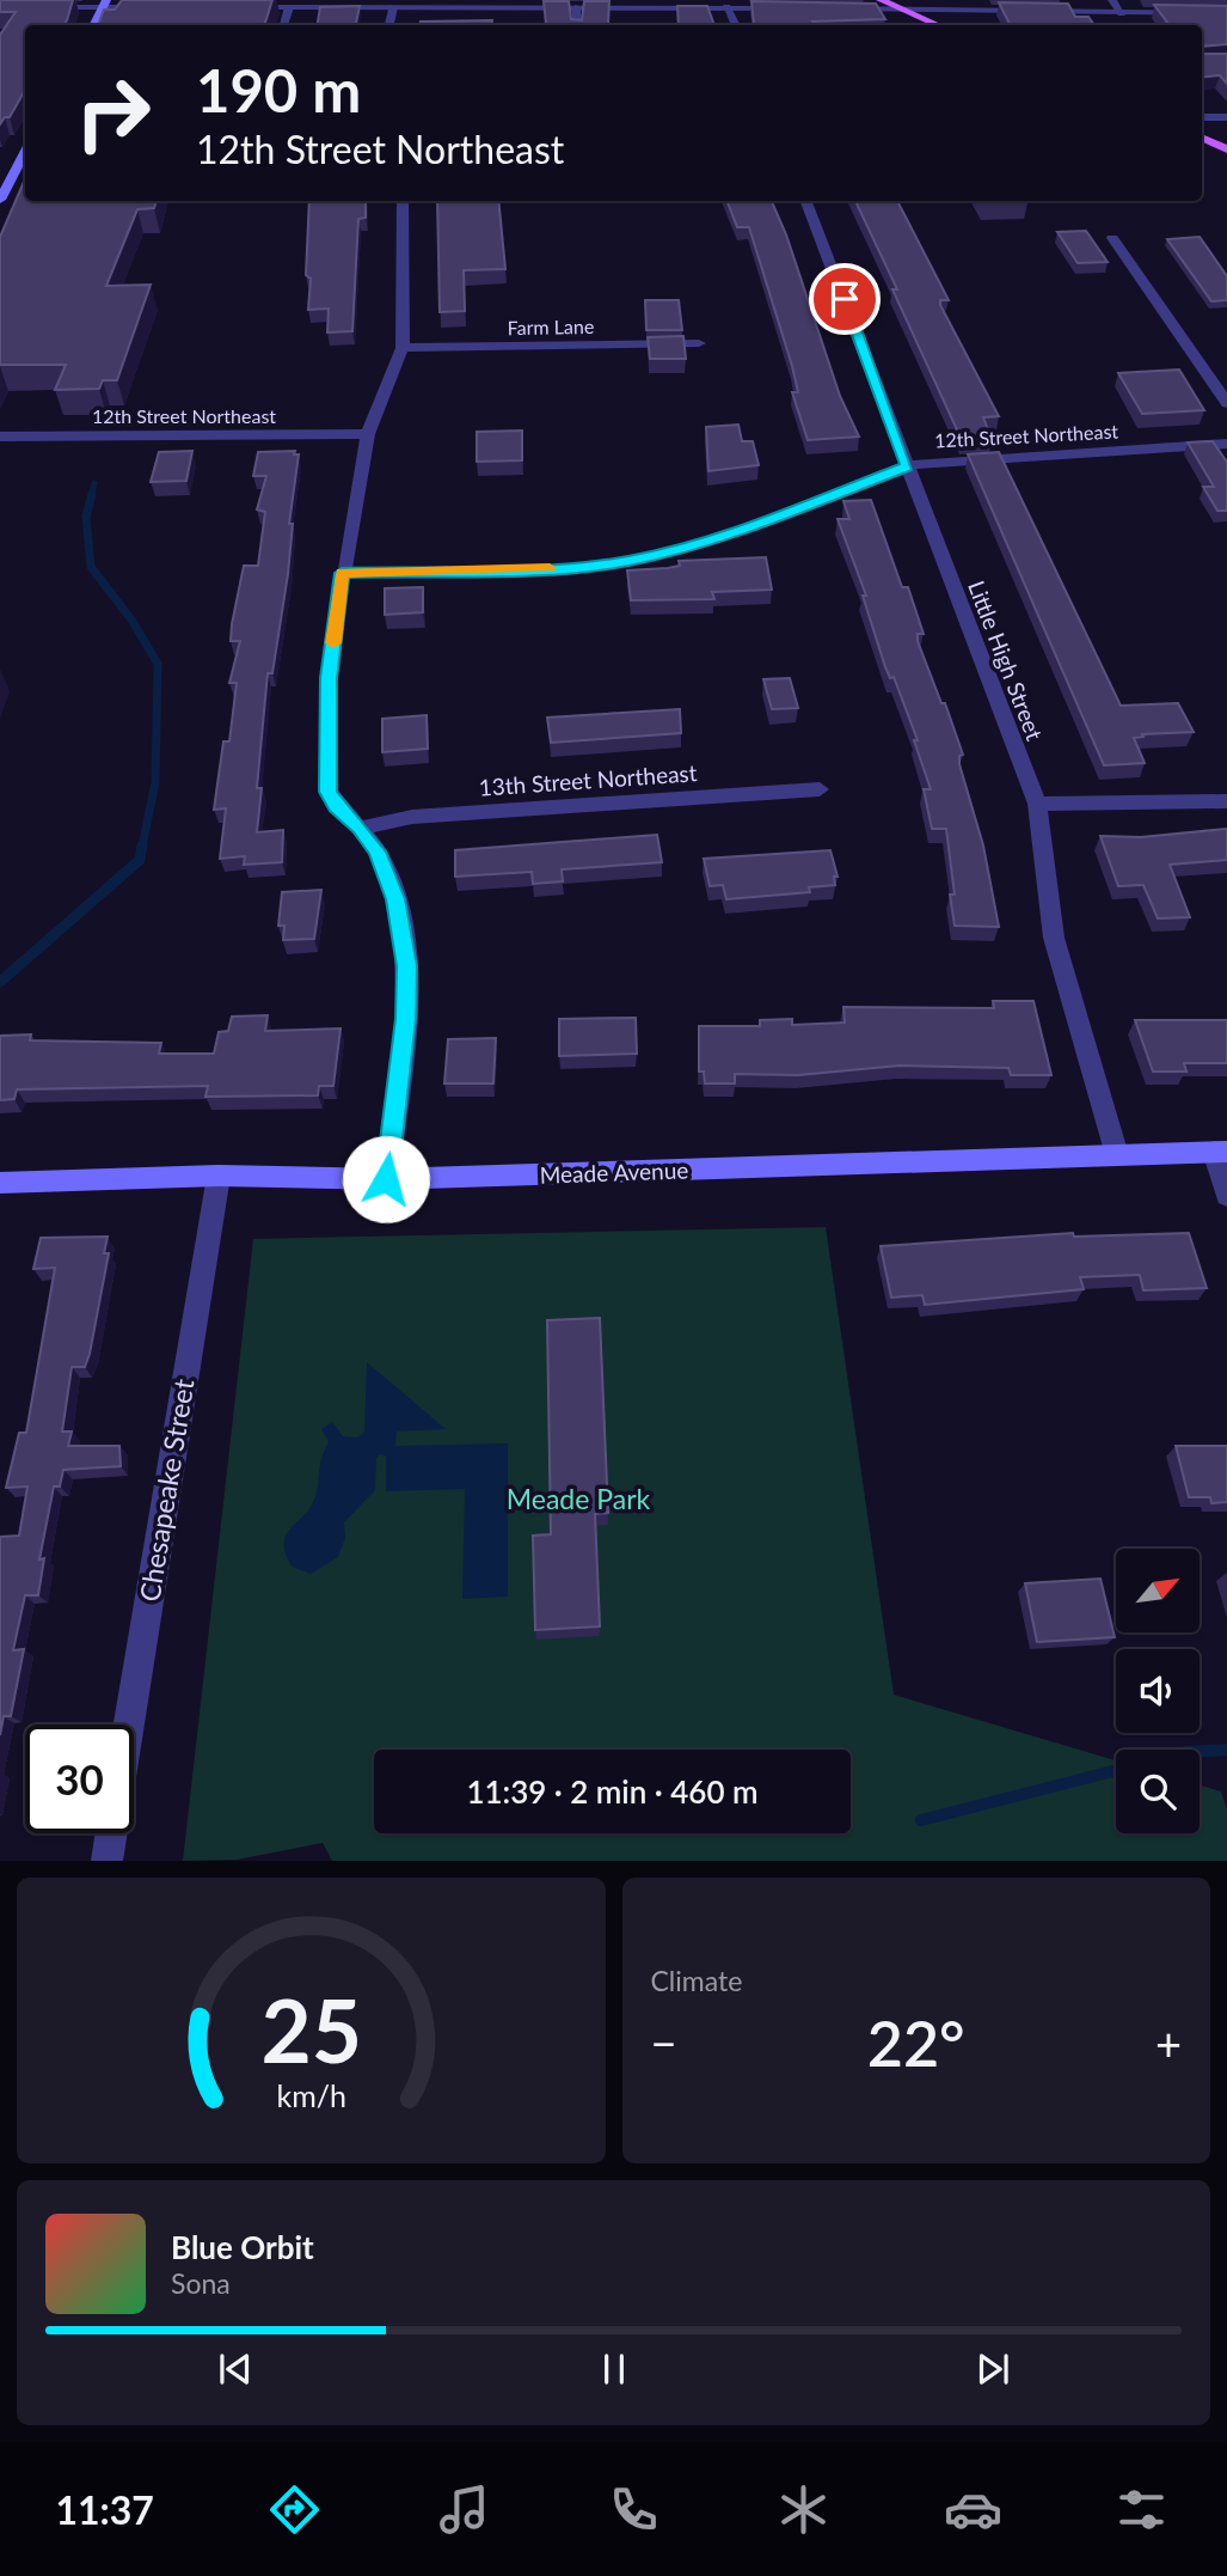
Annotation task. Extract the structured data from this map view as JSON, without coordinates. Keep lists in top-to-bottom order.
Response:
{
  "streets": {
    "main road": ["Meade Avenue"],
    "street": [
      "Farm Lane",
      "12th Street Northeast",
      "Little High Street",
      "13th Street Northeast",
      "Chesapeake Street"
    ]
  },
  "crossings": [
    ["12th Street Northeast", "Little High Street"],
    ["Little High Street", "Meade Avenue"],
    ["Meade Avenue", "Chesapeake Street"]
  ],
  "parks": ["Meade Park"],
  "north": "top right",
  "page": {
    "turn": ["190 m", "12th Street Northeast"],
    "limit": "30",
    "trip": "11:39 · 2 min · 460 m",
    "tile": "Climate",
    "heat": ["−", "22°", "+"],
    "song": ["Blue Orbit", "Sona"],
    "tabs": "11:37",
    "gauge": ["25", "km/h"]
  }
}
